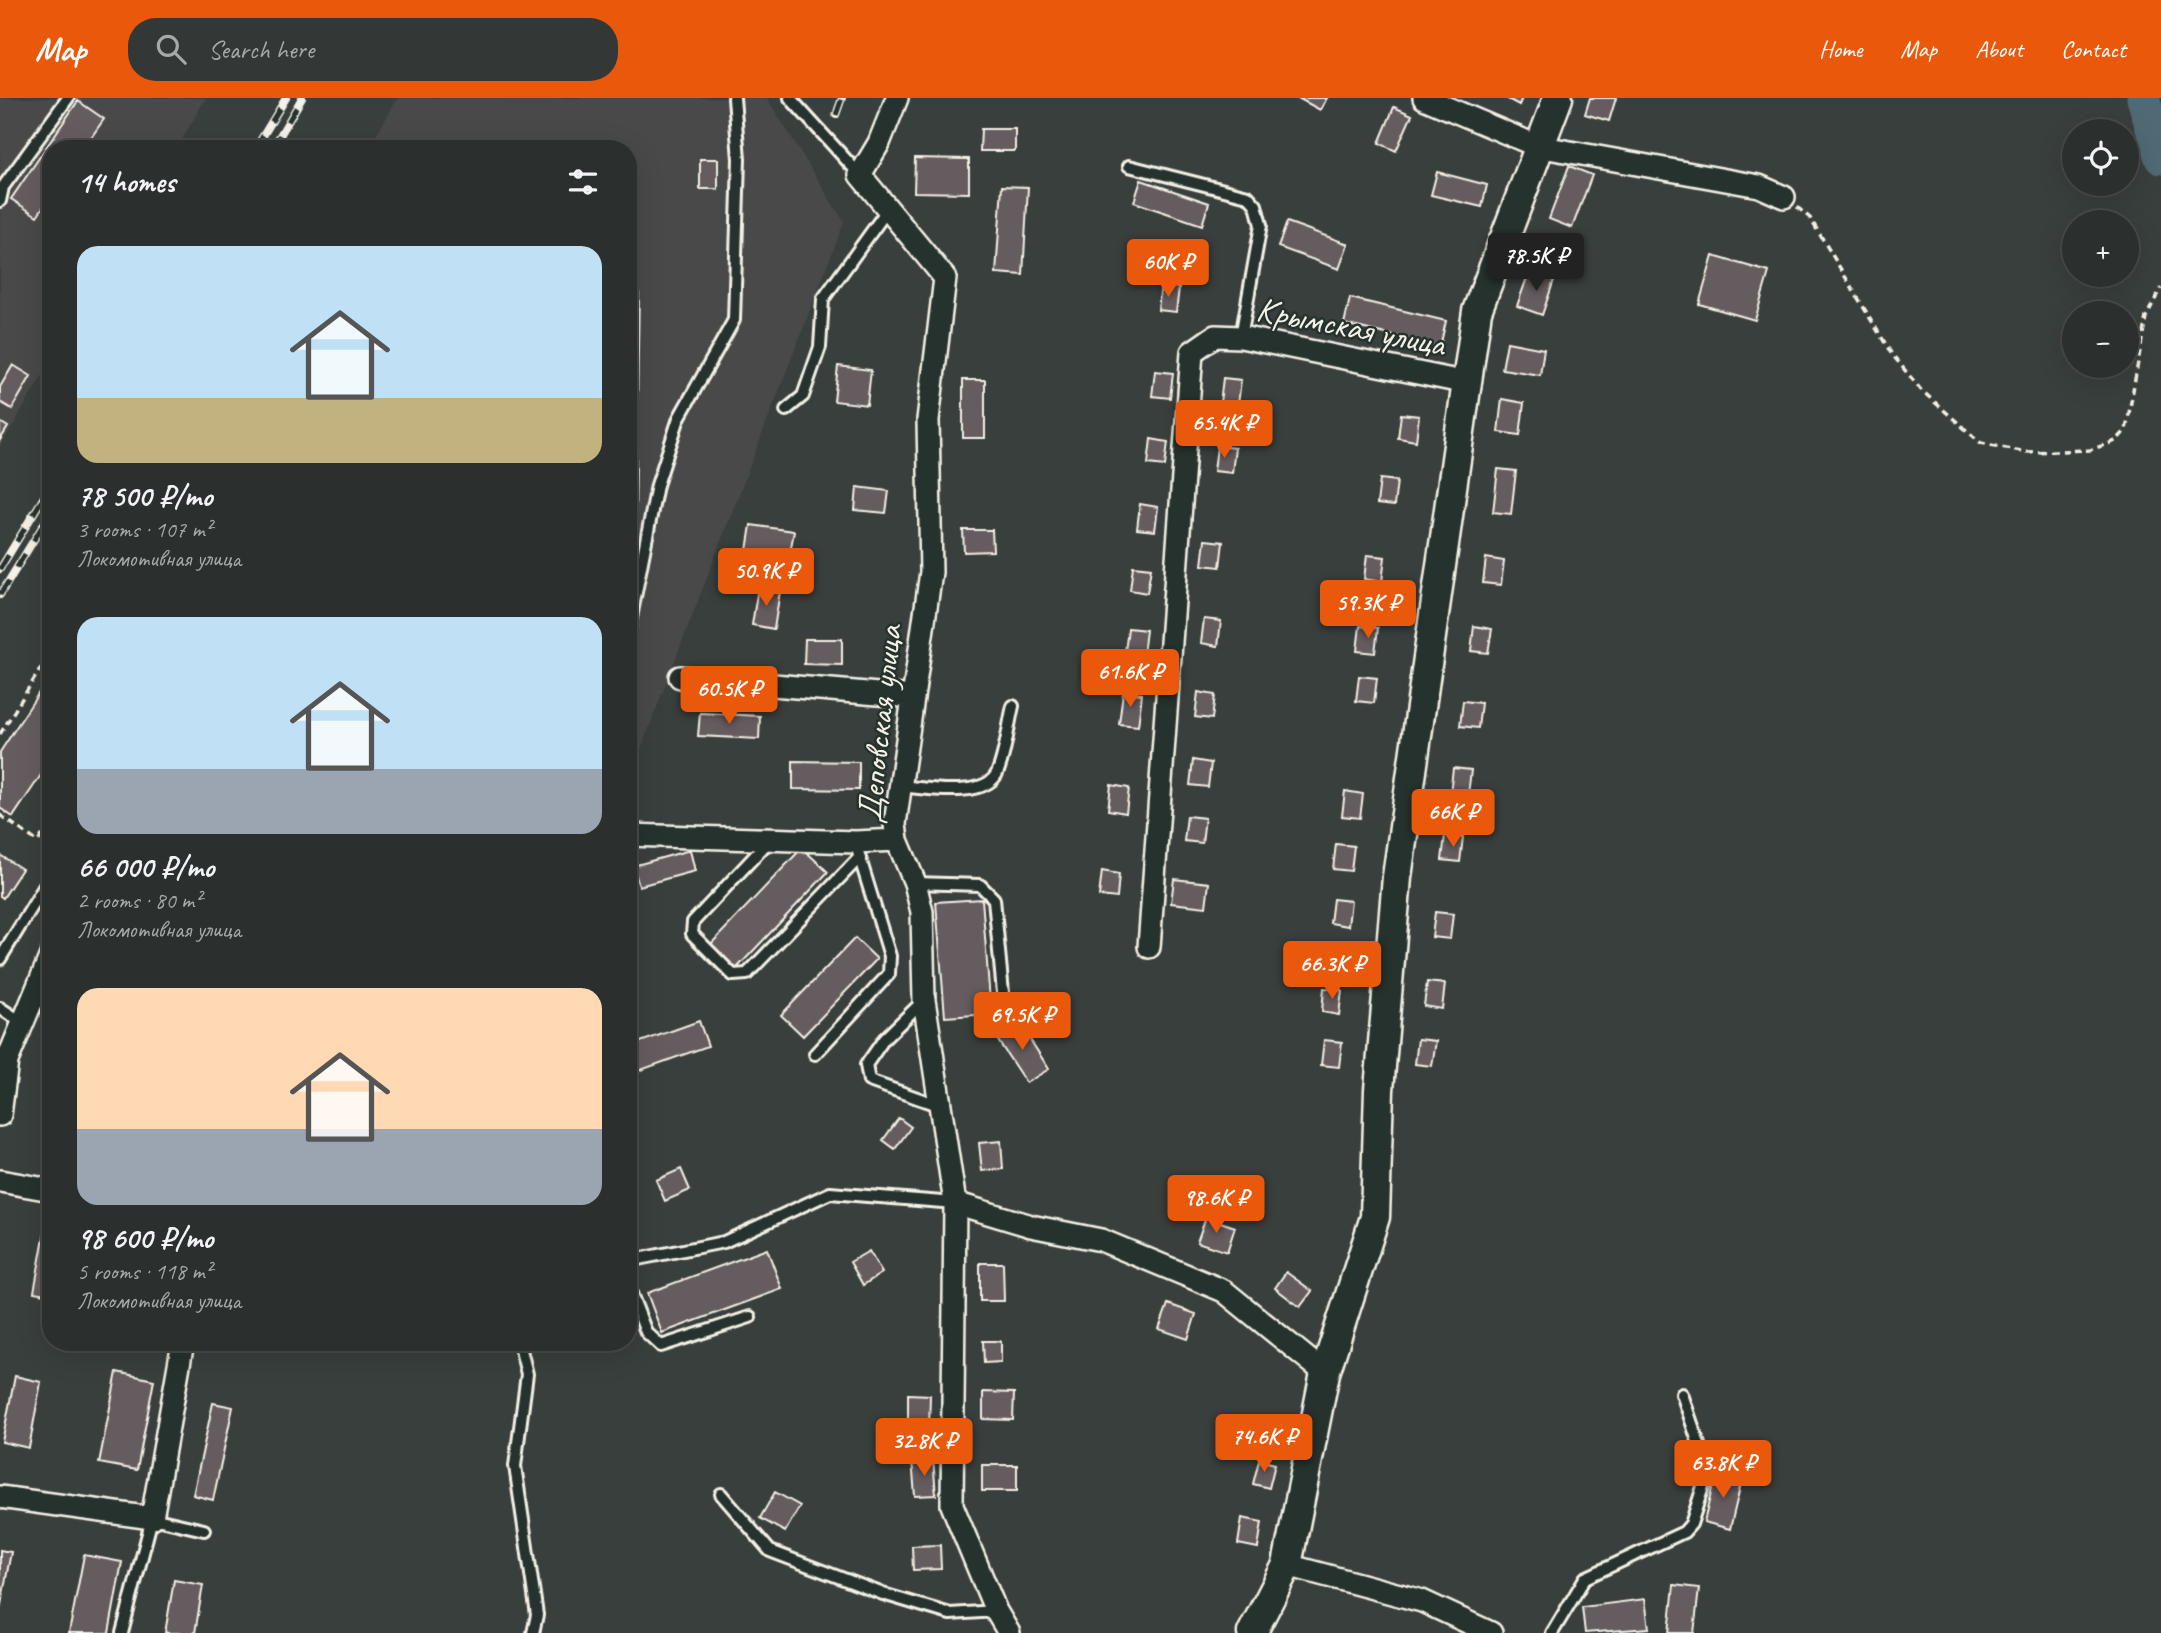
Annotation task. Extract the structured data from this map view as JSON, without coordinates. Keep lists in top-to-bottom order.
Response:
{
  "streets": {
    "street": ["Крымская улица", "Деповская улица"]
  },
  "page": {
    "header": "Map",
    "search": "Search here",
    "nav": [
      "Home",
      "Map",
      "About",
      "Contact"
    ],
    "map_buttons": ["+", "−"],
    "heading": "14 homes",
    "list": [
      {
        "name": "78 500 ₽/mo",
        "note": "3 rooms · 107 m² · Локомотивная улица"
      },
      {
        "name": "66 000 ₽/mo",
        "note": "2 rooms · 80 m² · Локомотивная улица"
      },
      {
        "name": "98 600 ₽/mo",
        "note": "5 rooms · 118 m² · Локомотивная улица"
      }
    ],
    "price": [
      "78.5K ₽",
      "60K ₽",
      "65.4K ₽",
      "50.9K ₽",
      "59.3K ₽",
      "61.6K ₽",
      "60.5K ₽",
      "66K ₽",
      "66.3K ₽",
      "69.5K ₽",
      "98.6K ₽",
      "74.6K ₽",
      "32.8K ₽",
      "63.8K ₽"
    ]
  }
}
